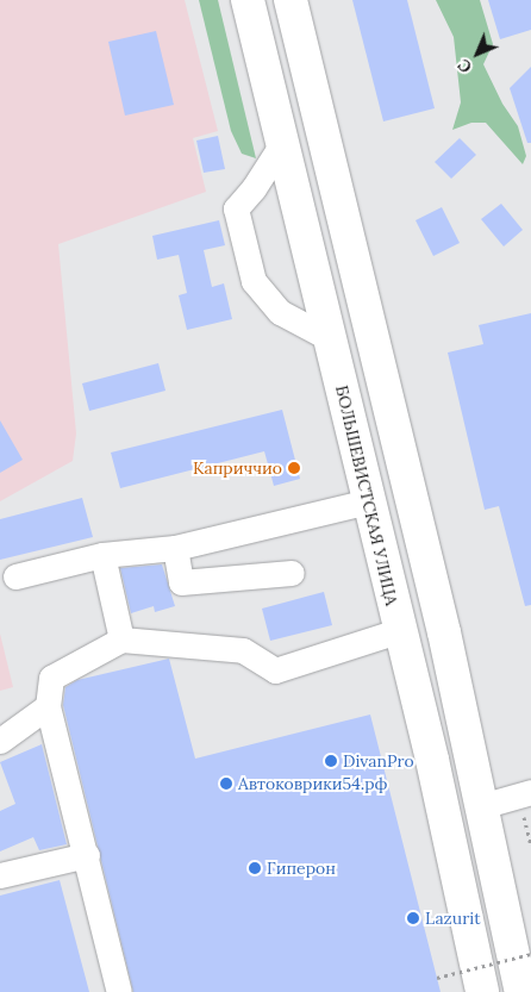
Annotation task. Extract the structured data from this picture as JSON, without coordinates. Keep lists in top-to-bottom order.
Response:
{
  "streets": {
    "highway": ["БОЛЬШЕВИСТСКАЯ УЛИЦА"]
  },
  "places": [
    "Каприччио",
    "DivanPro",
    "Автоковрики54.рф",
    "Гиперон",
    "Lazurit"
  ],
  "north": "bottom left"
}
